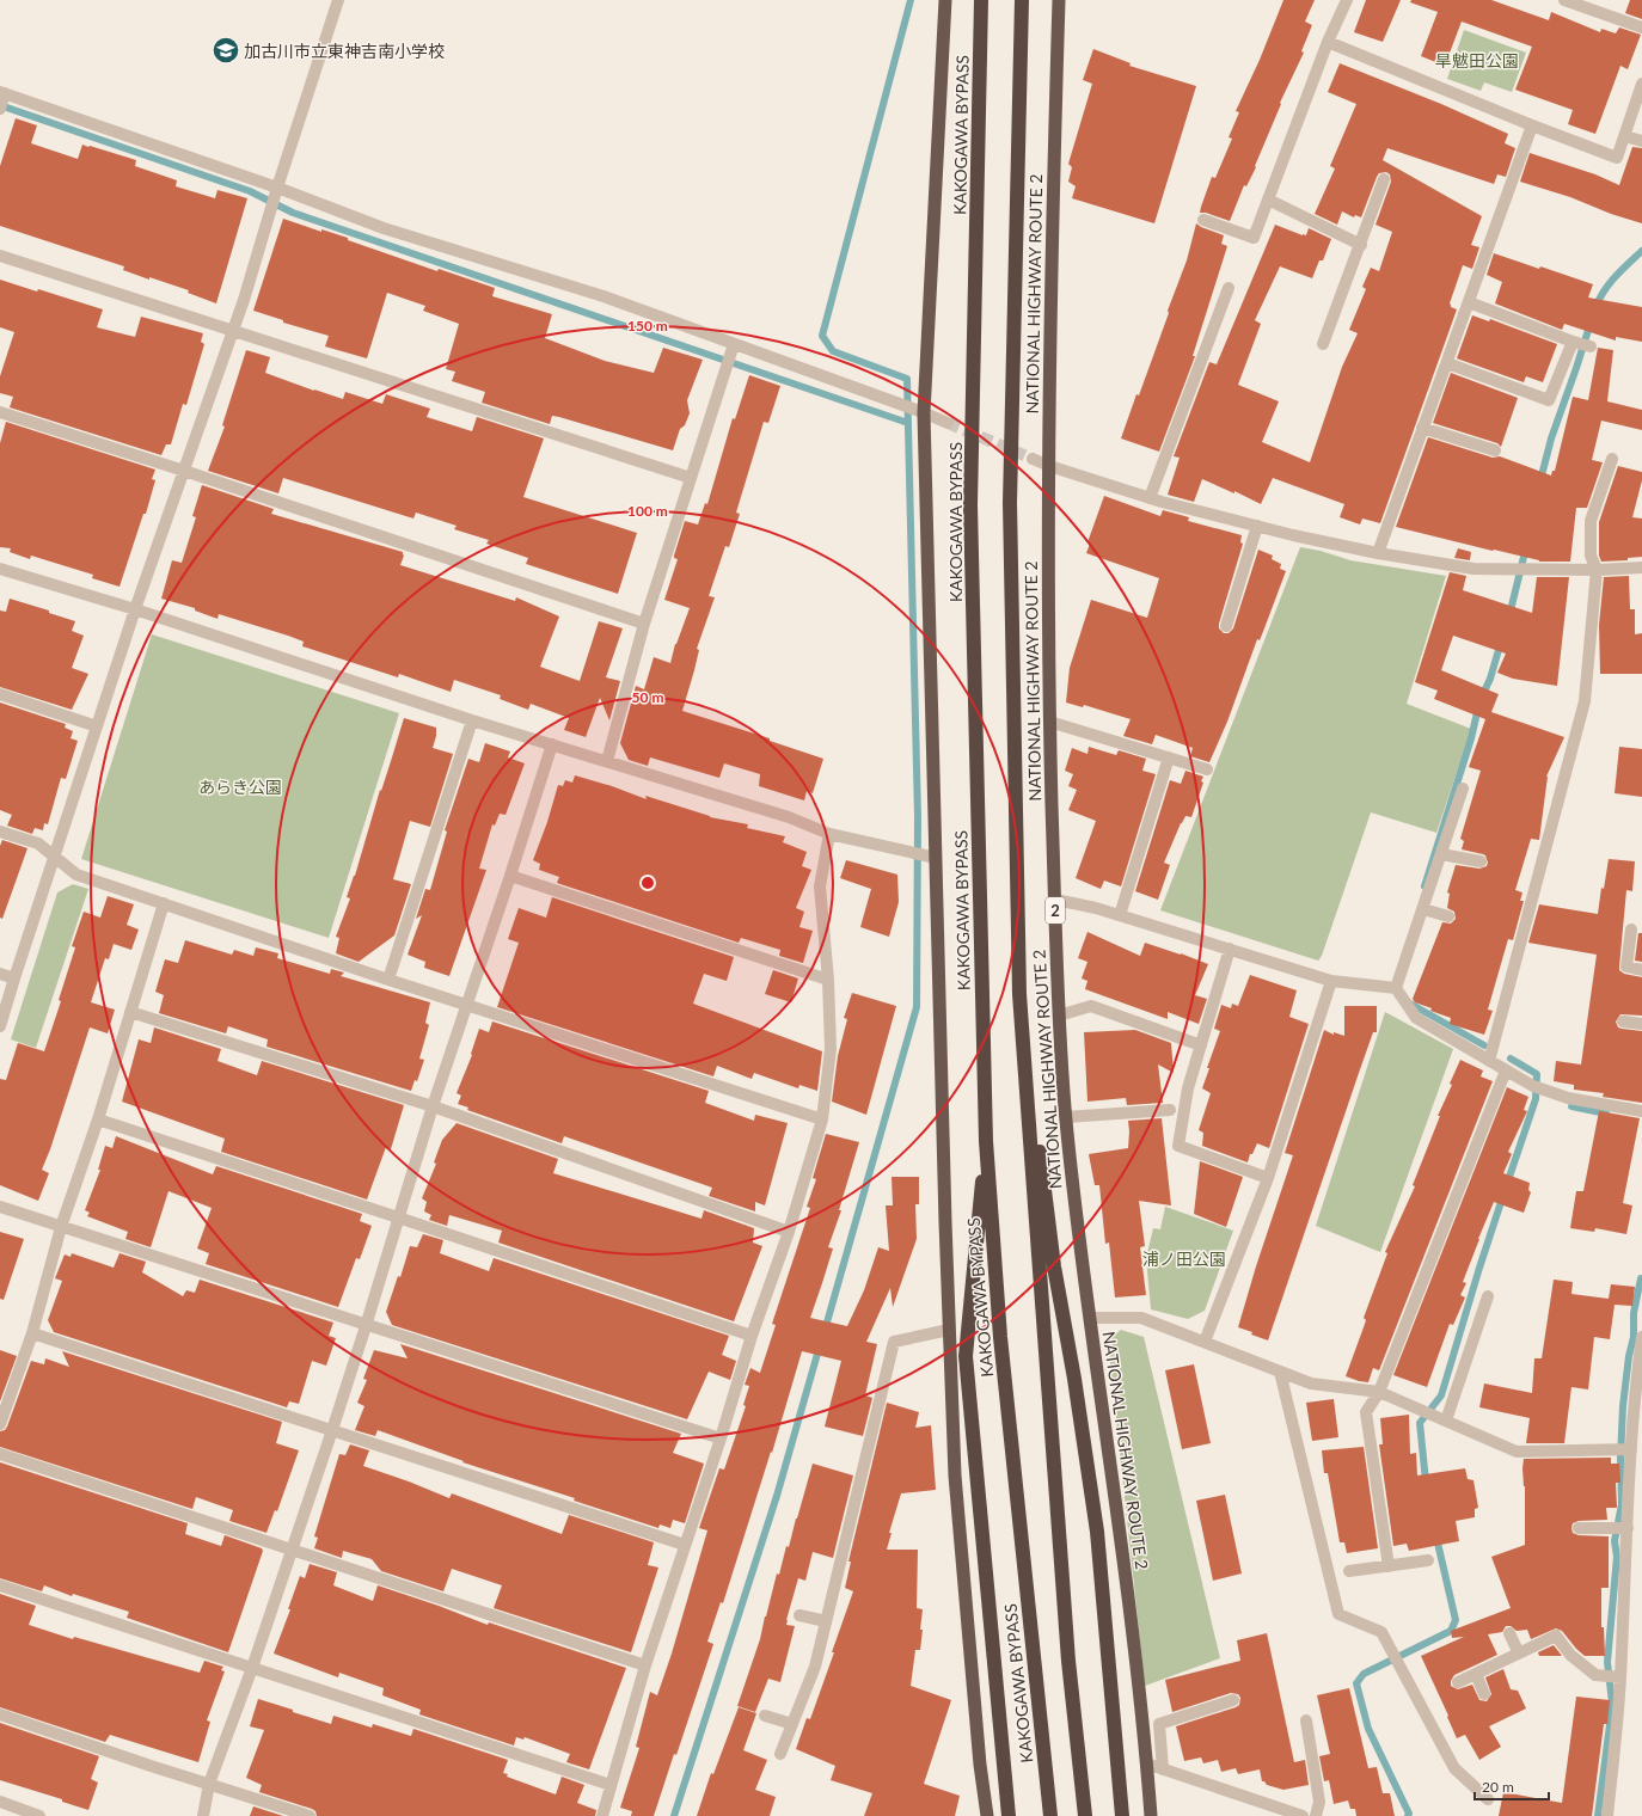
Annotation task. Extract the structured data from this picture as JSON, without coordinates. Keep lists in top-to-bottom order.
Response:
{
  "streets": {
    "highway": ["KAKOGAWA BYPASS", "NATIONAL HIGHWAY ROUTE 2", "2"]
  },
  "parks": ["旱魃田公園", "あらき公園", "浦ノ田公園"],
  "places": {
    "school or university": ["加古川市立東神吉南小学校"]
  },
  "scale_bar": "20 m",
  "rings": ["150 m", "100 m", "50 m"]
}
